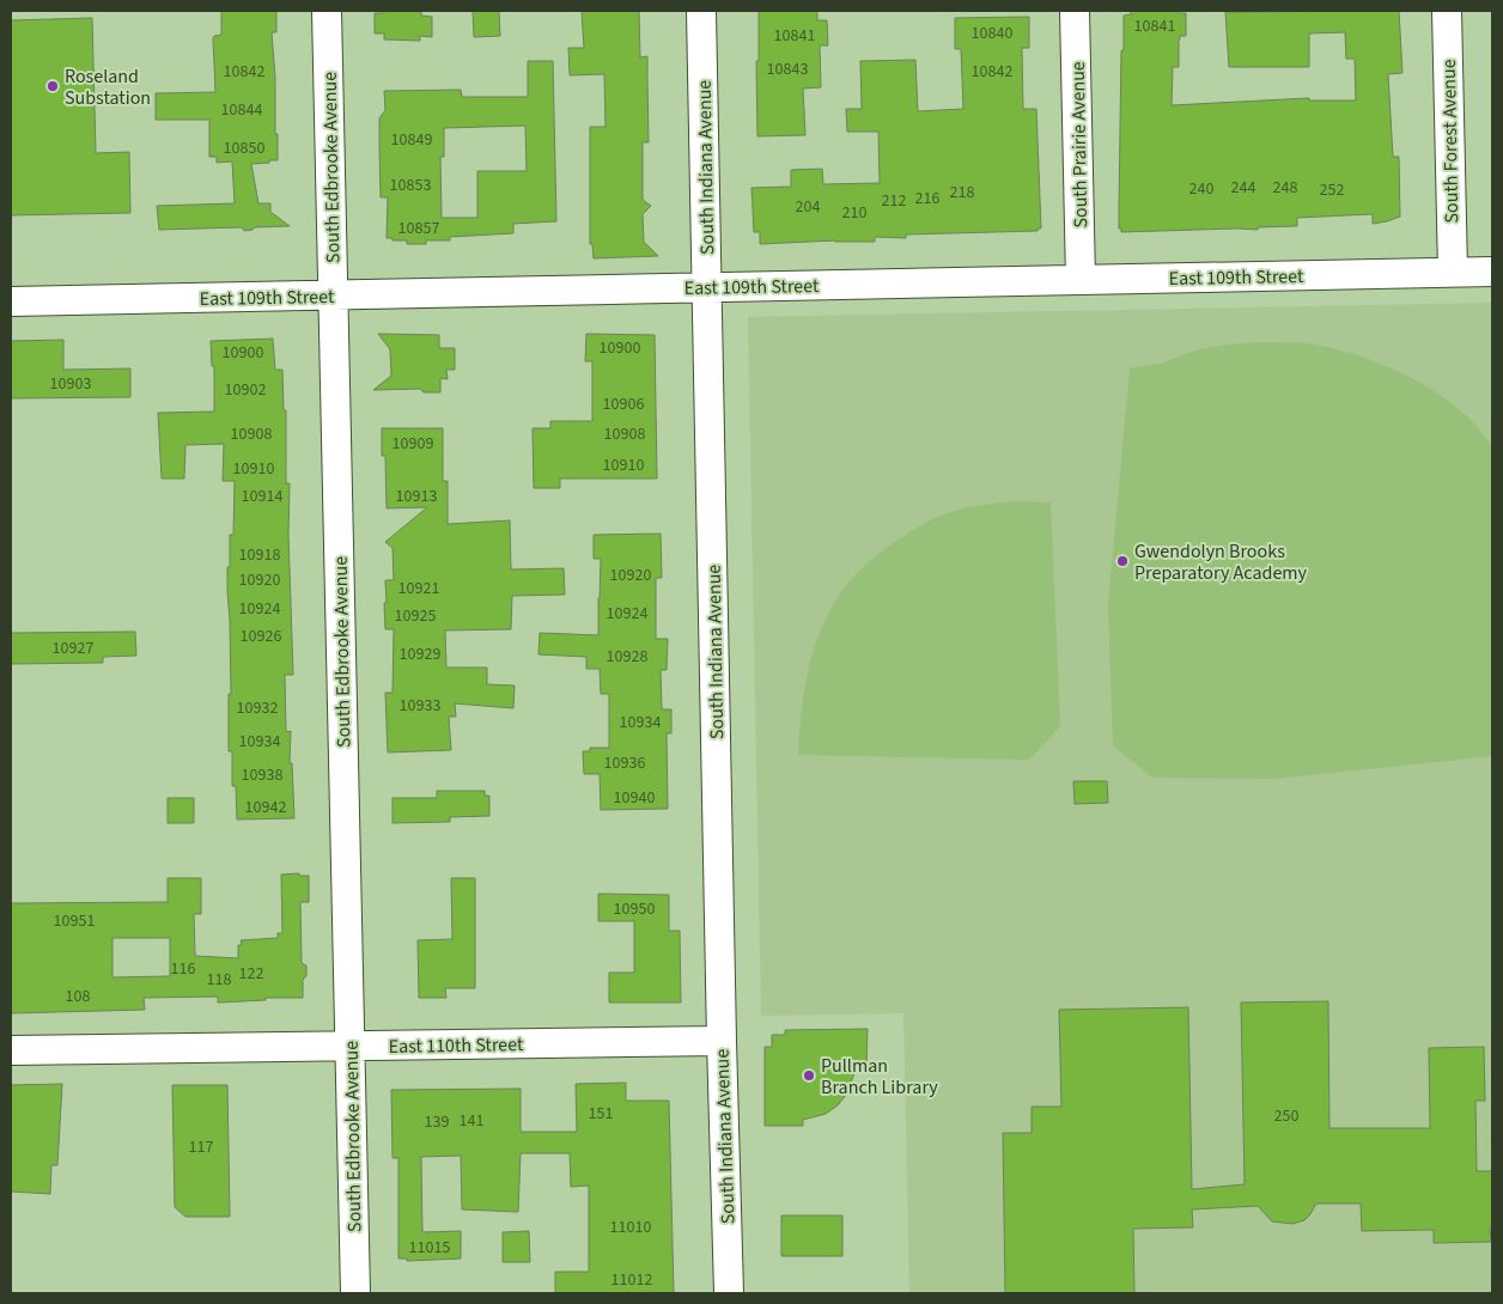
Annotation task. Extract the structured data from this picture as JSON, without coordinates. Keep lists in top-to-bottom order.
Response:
{
  "streets": {
    "street": [
      "South Forest Avenue",
      "South Prairie Avenue",
      "South Edbrooke Avenue",
      "South Indiana Avenue",
      "East 109th Street",
      "East 110th Street"
    ]
  },
  "crossings": [
    ["South Forest Avenue", "East 109th Street"],
    ["South Prairie Avenue", "East 109th Street"],
    ["South Edbrooke Avenue", "East 109th Street"],
    ["South Edbrooke Avenue", "East 110th Street"],
    ["South Indiana Avenue", "East 109th Street"],
    ["South Indiana Avenue", "East 110th Street"]
  ],
  "places": ["Roseland Substation", "Gwendolyn Brooks Preparatory Academy", "Pullman Branch Library"],
  "house_numbers": [
    "10841",
    "10840",
    "10841",
    "10843",
    "10842",
    "10842",
    "10844",
    "10849",
    "10850",
    "10853",
    "244",
    "248",
    "240",
    "252",
    "218",
    "216",
    "212",
    "204",
    "210",
    "10857",
    "10900",
    "10900",
    "10903",
    "10902",
    "10906",
    "10908",
    "10908",
    "10909",
    "10910",
    "10910",
    "10914",
    "10913",
    "10918",
    "10920",
    "10920",
    "10921",
    "10924",
    "10924",
    "10925",
    "10926",
    "10927",
    "10929",
    "10928",
    "10933",
    "10932",
    "10934",
    "10934",
    "10936",
    "10938",
    "10940",
    "10942",
    "10950",
    "10951",
    "116",
    "122",
    "118",
    "108",
    "151",
    "250",
    "141",
    "139",
    "117",
    "11010",
    "11015",
    "11012"
  ]
}
